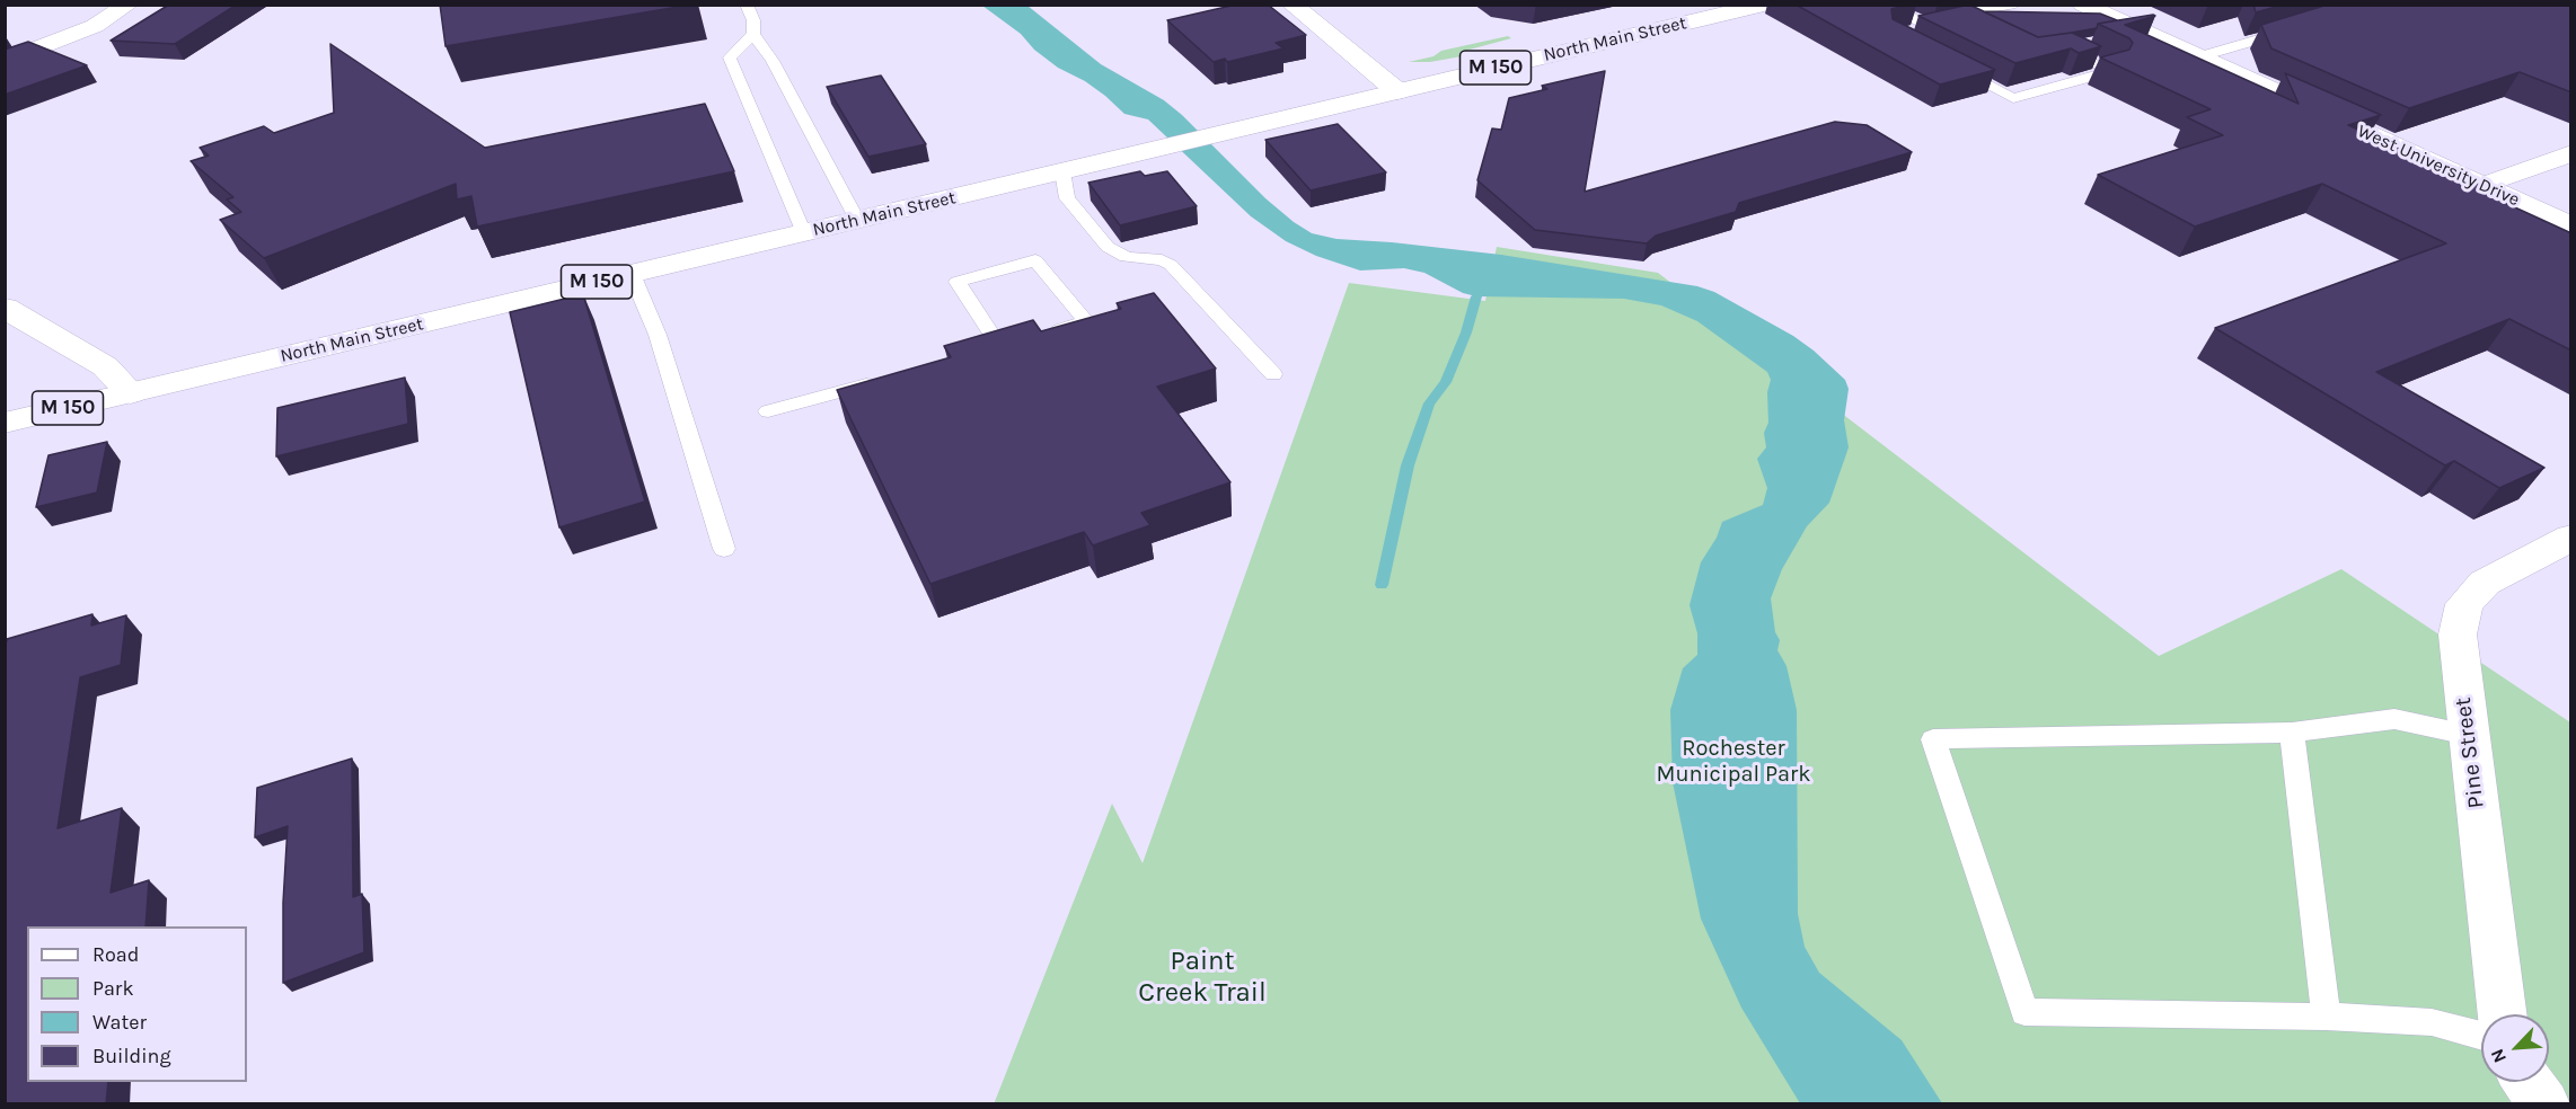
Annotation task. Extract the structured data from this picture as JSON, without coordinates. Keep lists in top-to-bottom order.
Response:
{
  "streets": {
    "main road": [
      "North Main Street",
      "M 150",
      "West University Drive",
      "Pine Street"
    ]
  },
  "parks": ["Rochester Municipal Park", "Paint Creek Trail"],
  "legend": [
    "Road",
    "Park",
    "Water",
    "Building"
  ],
  "north": "bottom left"
}
